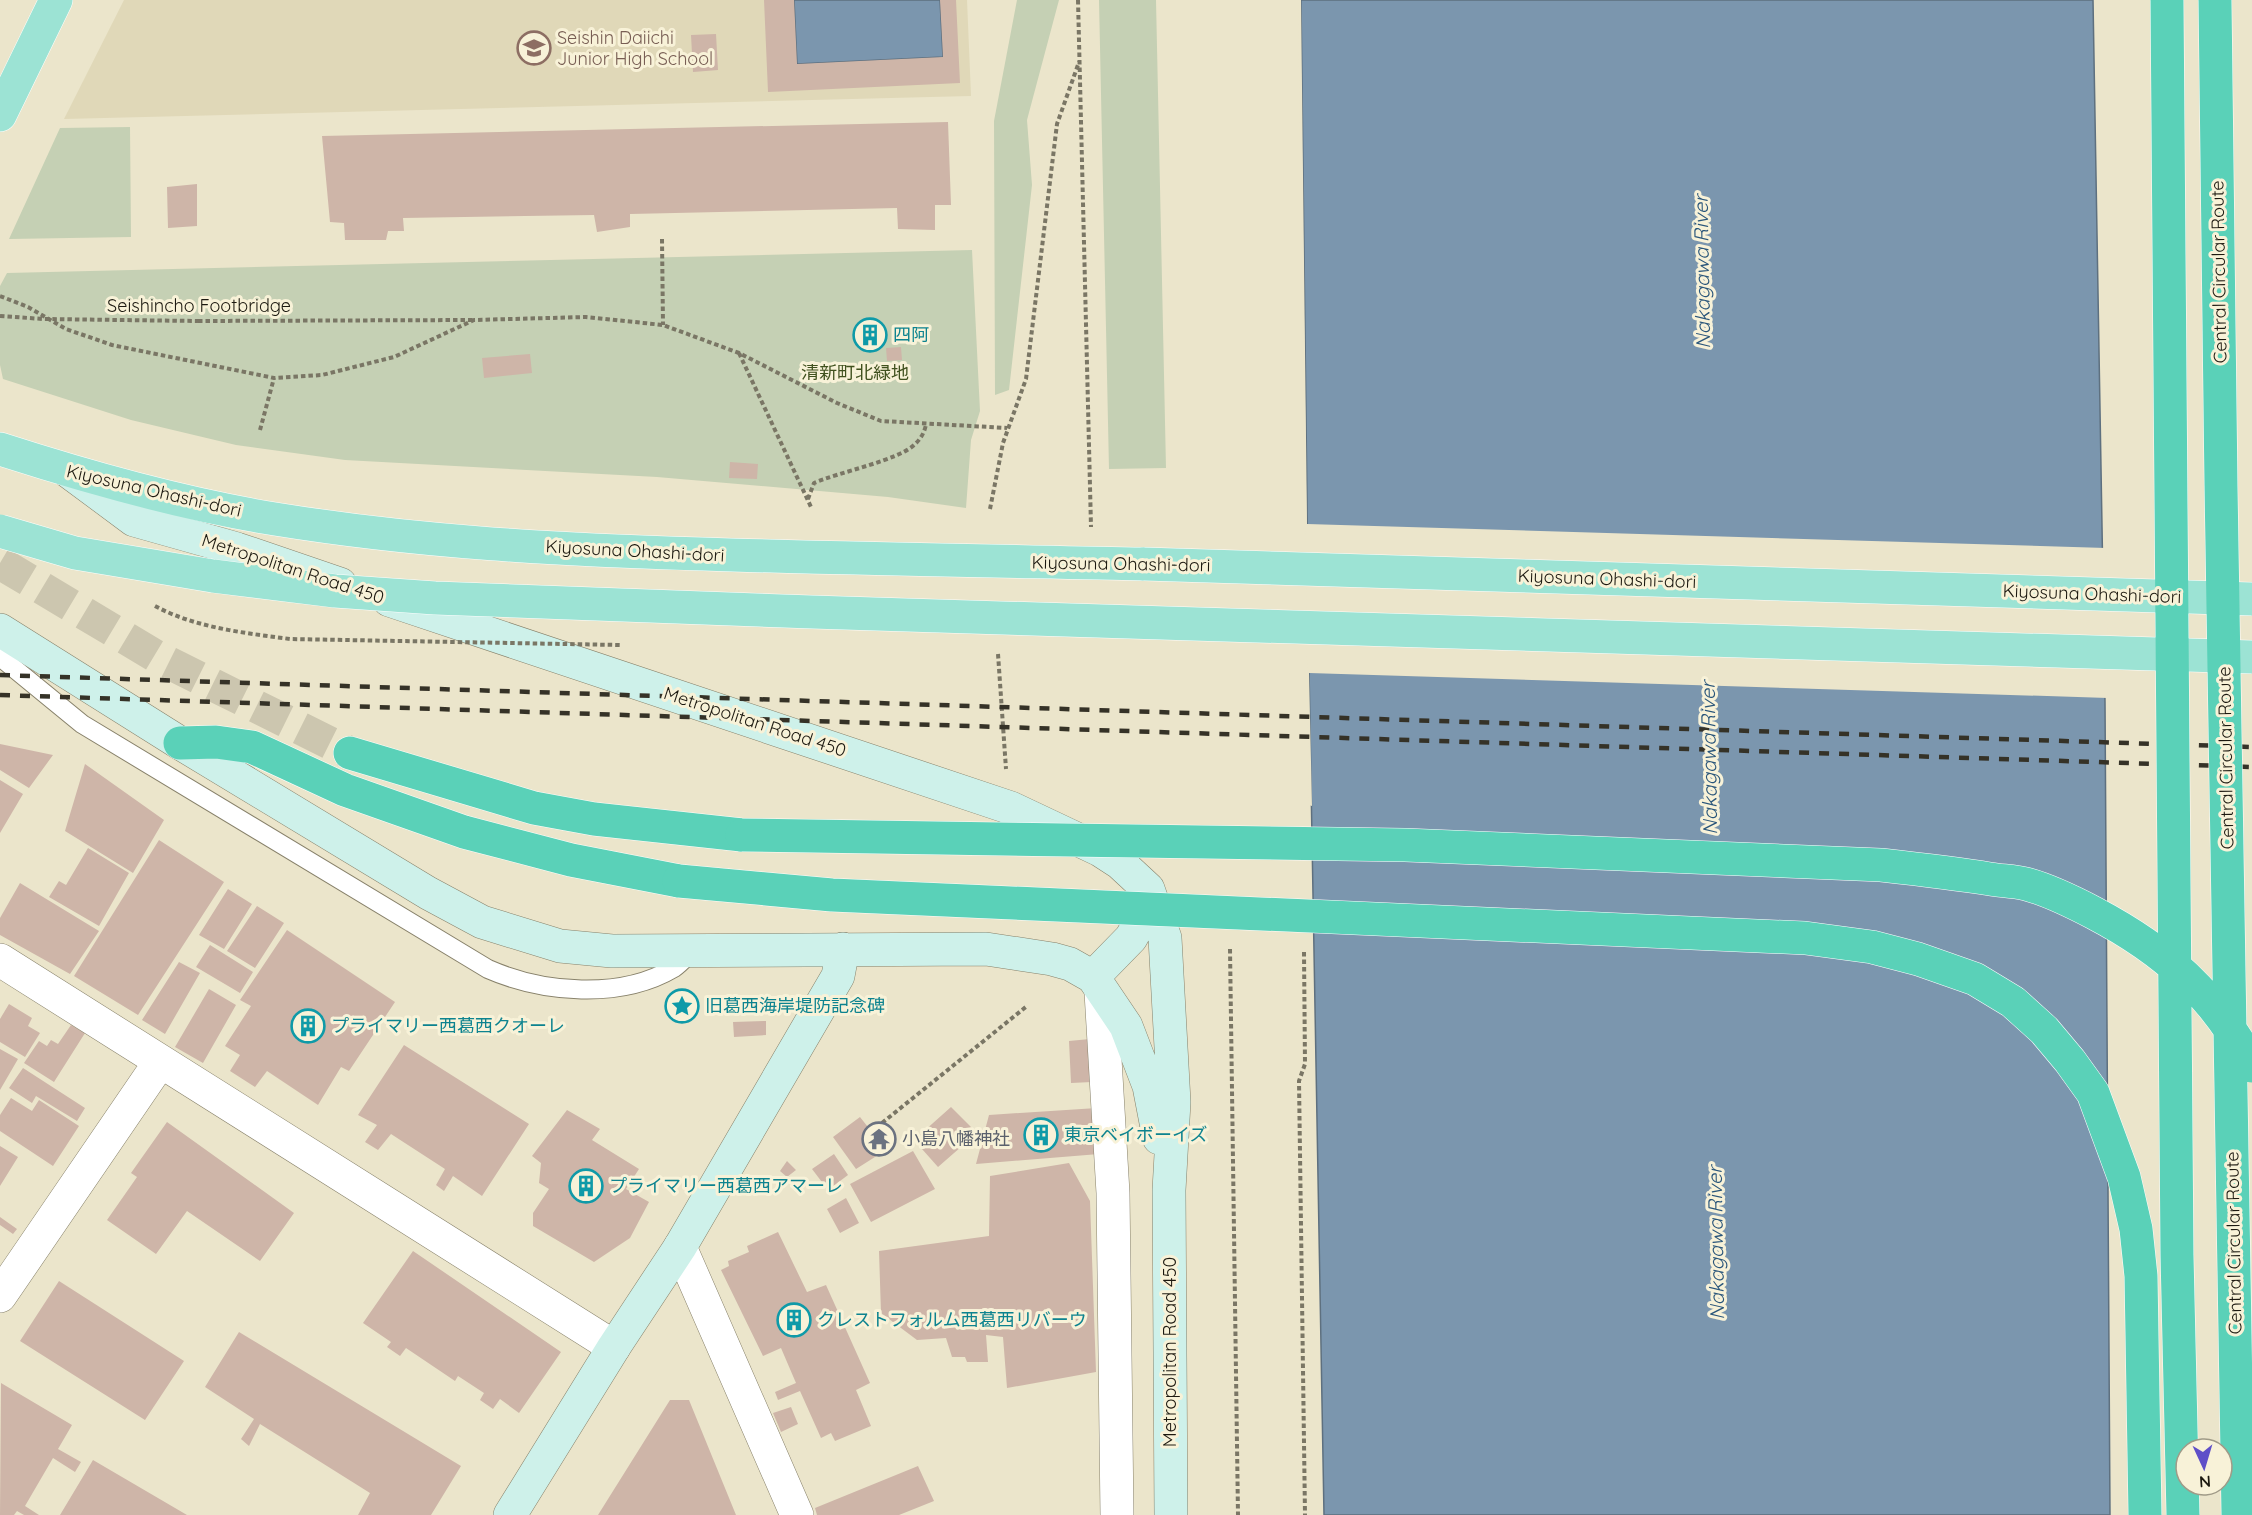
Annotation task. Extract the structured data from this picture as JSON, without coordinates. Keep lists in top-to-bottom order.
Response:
{
  "streets": {
    "highway": ["Central Circular Route"],
    "main road": ["Kiyosuna Ohashi-dori", "Metropolitan Road 450"],
    "path": ["Seishincho Footbridge"]
  },
  "crossings": [
    ["Kiyosuna Ohashi-dori", "Metropolitan Road 450"]
  ],
  "water": ["Nakagawa River"],
  "parks": ["清新町北緑地"],
  "places": {
    "school or university": ["Seishin Daiichi Junior High School"],
    "building": [
      "四阿",
      "プライマリー西葛西クオーレ",
      "東京ベイボーイズ",
      "プライマリー西葛西アマーレ",
      "クレストフォルム西葛西リバーウ"
    ],
    "place": ["旧葛西海岸堤防記念碑"],
    "temple": ["小島八幡神社"]
  },
  "north": "bottom"
}
